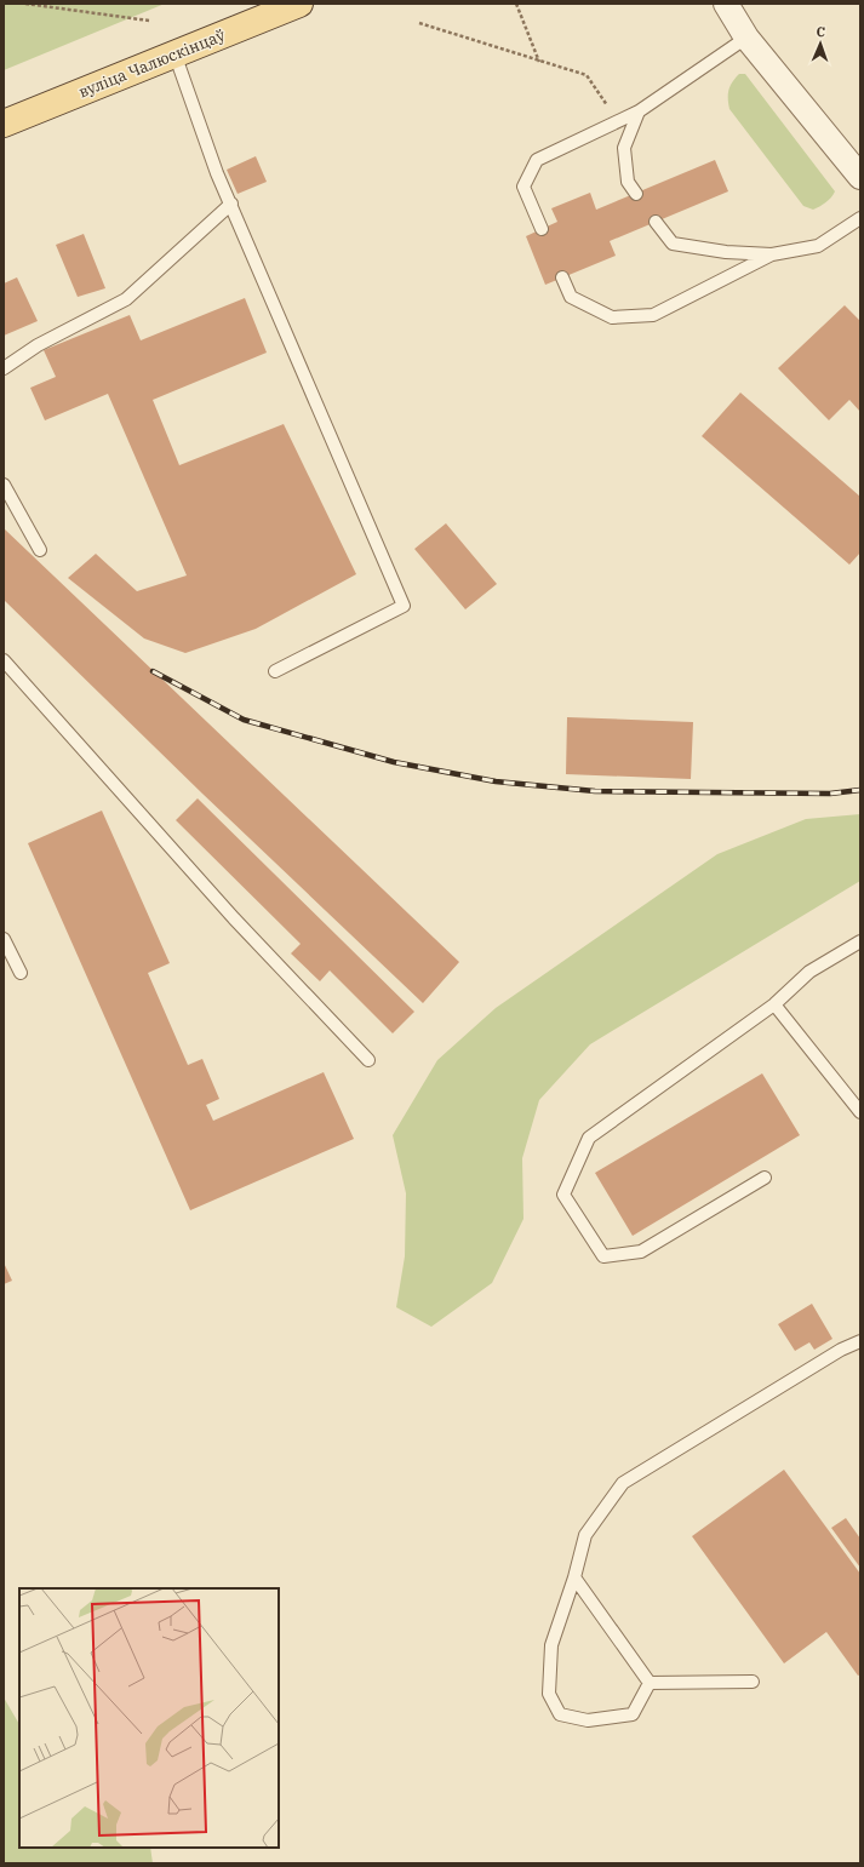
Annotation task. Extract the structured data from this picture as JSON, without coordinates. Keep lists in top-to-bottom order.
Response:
{
  "streets": {
    "main road": ["вуліца Чалюскінцаў"]
  },
  "north": "top"
}
